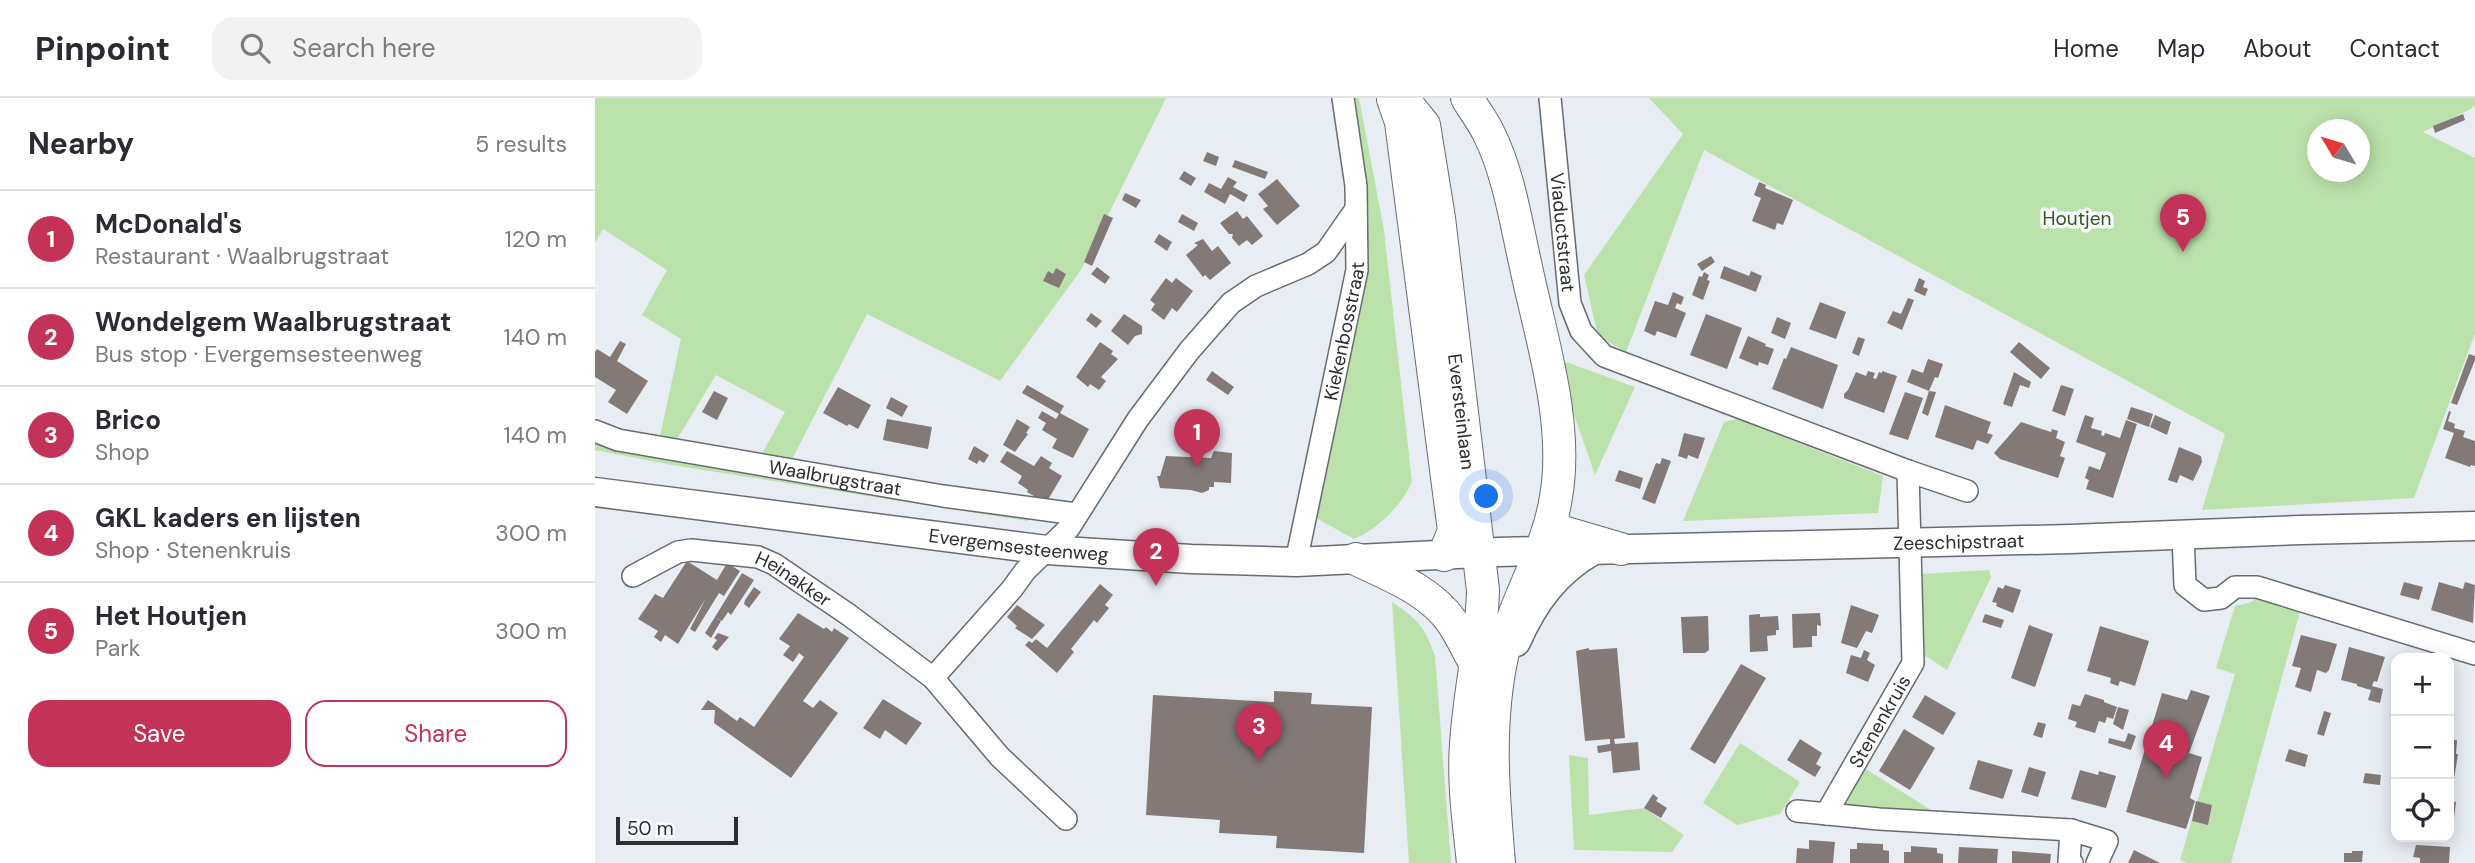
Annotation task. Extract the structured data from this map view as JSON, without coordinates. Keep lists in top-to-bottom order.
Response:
{
  "streets": {
    "highway": ["Eversteinlaan"],
    "main road": ["Zeeschipstraat", "Evergemsesteenweg"],
    "street": [
      "Viaductstraat",
      "Kiekenbosstraat",
      "Waalbrugstraat",
      "Heinakker",
      "Stenenkruis"
    ]
  },
  "crossings": [
    ["Kiekenbosstraat", "Evergemsesteenweg"],
    ["Eversteinlaan", "Zeeschipstraat"],
    ["Zeeschipstraat", "Evergemsesteenweg"],
    ["Zeeschipstraat", "Stenenkruis"]
  ],
  "parks": ["Houtjen"],
  "scale_bar": "50 m",
  "north": "top left",
  "page": {
    "header": "Pinpoint",
    "search": "Search here",
    "nav": [
      "Home",
      "Map",
      "About",
      "Contact"
    ],
    "heading": ["Nearby", "5 results"],
    "list": [
      {
        "mark": "1",
        "name": "McDonald's",
        "note": "Restaurant · Waalbrugstraat",
        "value": "120 m"
      },
      {
        "mark": "2",
        "name": "Wondelgem Waalbrugstraat",
        "note": "Bus stop · Evergemsesteenweg",
        "value": "140 m"
      },
      {
        "mark": "3",
        "name": "Brico",
        "note": "Shop",
        "value": "140 m"
      },
      {
        "mark": "4",
        "name": "GKL kaders en lijsten",
        "note": "Shop · Stenenkruis",
        "value": "300 m"
      },
      {
        "mark": "5",
        "name": "Het Houtjen",
        "note": "Park",
        "value": "300 m"
      }
    ],
    "pins": [
      "5",
      "1",
      "2",
      "3",
      "4"
    ],
    "map_buttons": ["+", "−"],
    "buttons": ["Save", "Share"],
    "scale": "50 m"
  }
}
